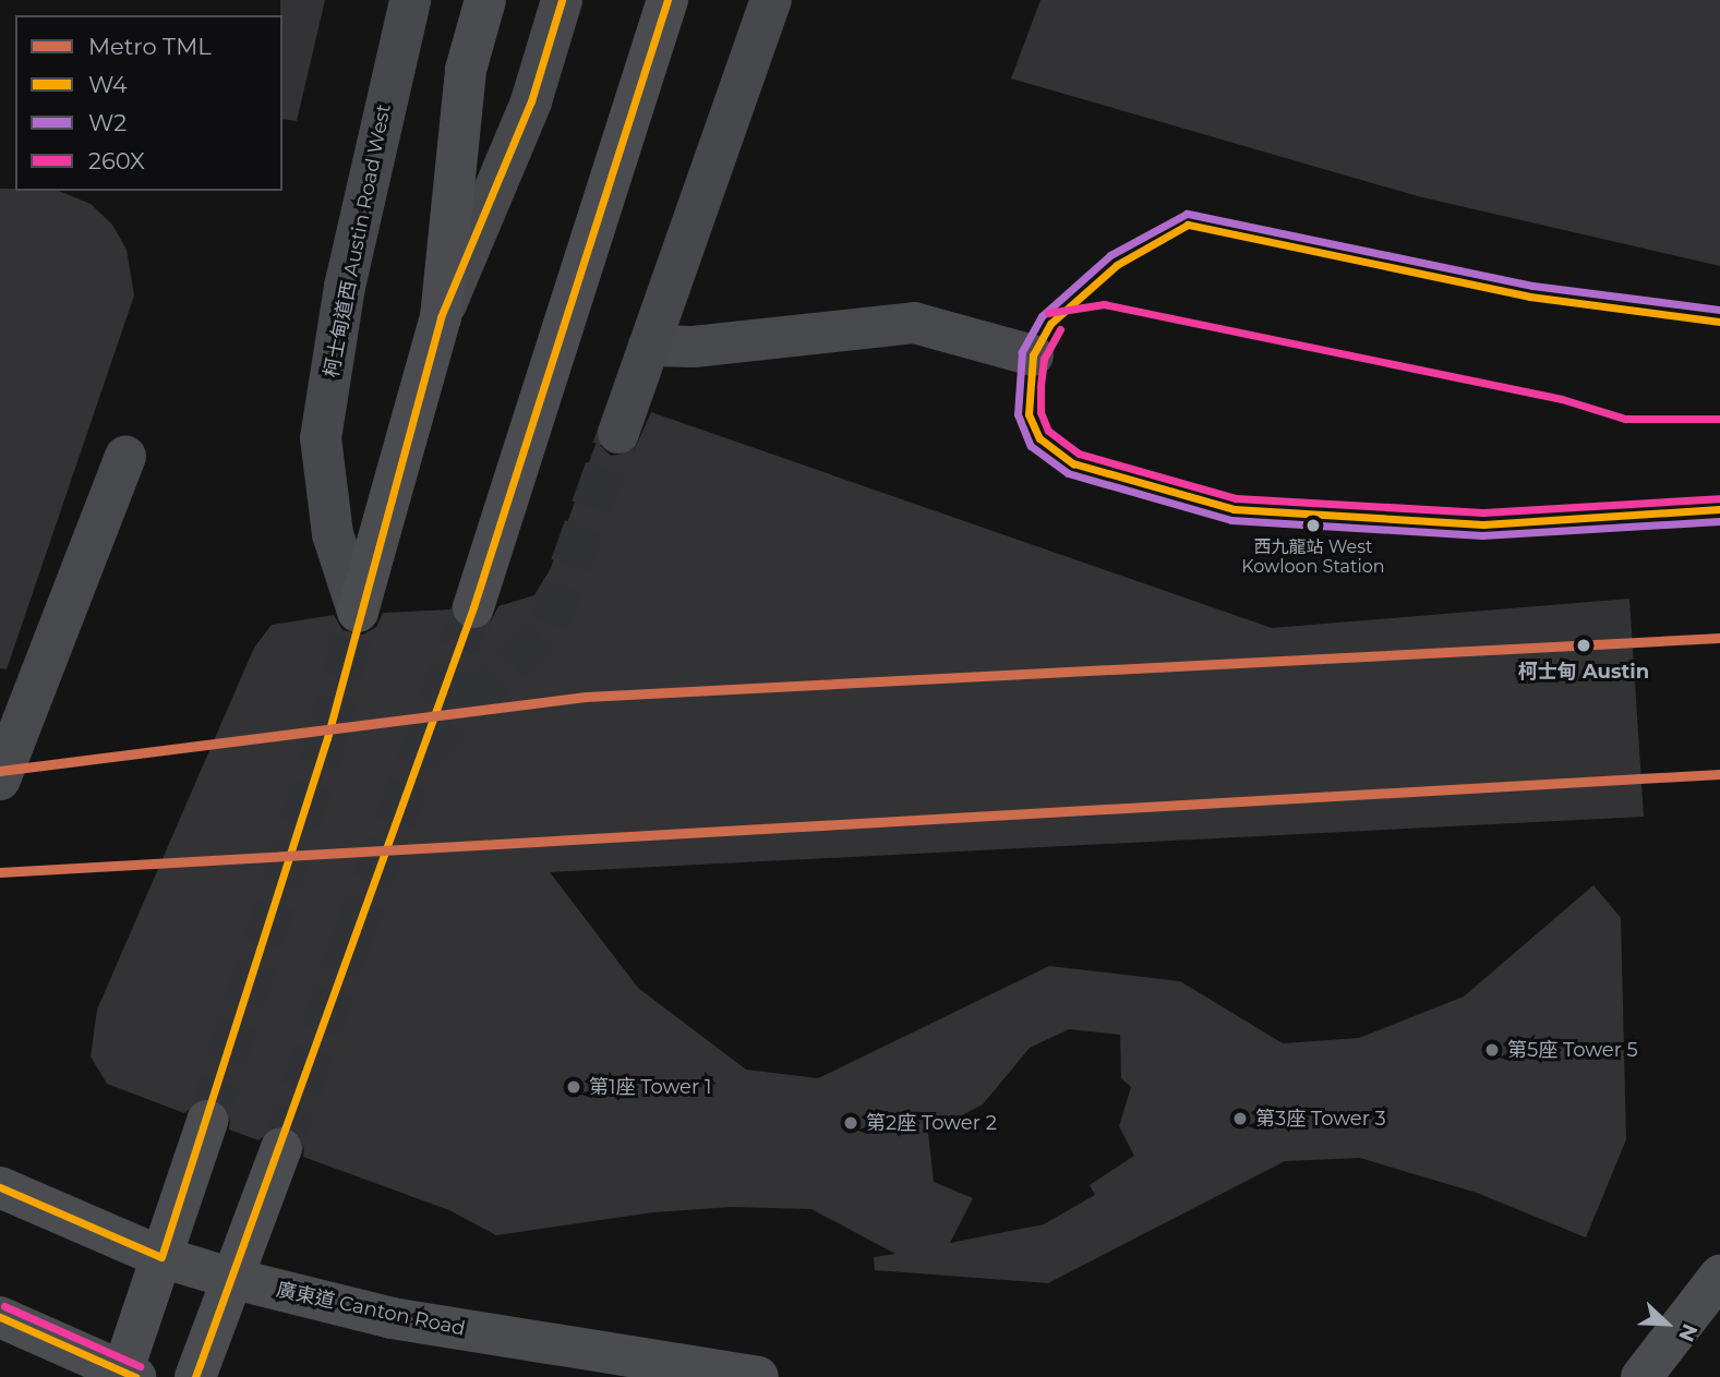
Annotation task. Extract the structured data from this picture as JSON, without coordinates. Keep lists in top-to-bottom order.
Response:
{
  "streets": {
    "main road": ["柯士甸道西 Austin Road West", "廣東道 Canton Road"]
  },
  "places": [
    "西九龍站 West Kowloon Station",
    "柯士甸 Austin",
    "第5座 Tower 5",
    "第1座 Tower 1",
    "第3座 Tower 3",
    "第2座 Tower 2"
  ],
  "lines": [
    "transit line W4",
    "transit line W2",
    "transit line 260X",
    "metro line TML"
  ],
  "legend": [
    "Metro TML",
    "W4",
    "W2",
    "260X"
  ],
  "north": "bottom right"
}
